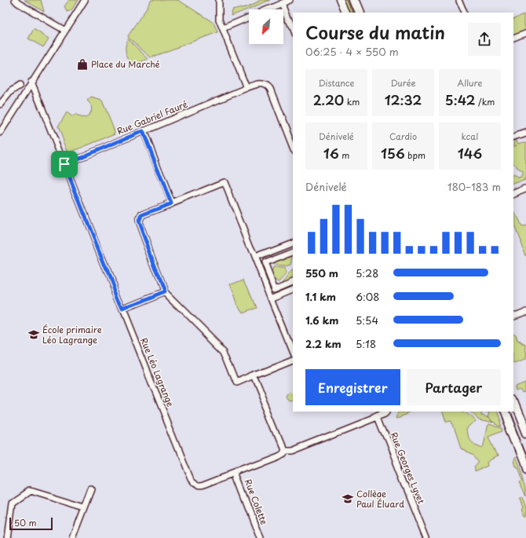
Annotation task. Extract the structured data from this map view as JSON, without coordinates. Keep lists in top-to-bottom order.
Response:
{
  "streets": {
    "street": [
      "Rue Gabriel Fauré",
      "Rue Léo Lagrange",
      "Rue Georges Lyvet",
      "Rue Colette"
    ]
  },
  "crossings": [
    ["Rue Gabriel Fauré", "Rue Léo Lagrange"],
    ["Rue Léo Lagrange", "Rue Georges Lyvet"],
    ["Rue Léo Lagrange", "Rue Colette"]
  ],
  "places": {
    "shop": ["Place du Marché"],
    "school or university": ["École primaire Léo Lagrange", "Collège Paul Éluard"]
  },
  "scale_bar": "50 m",
  "north": "bottom left",
  "page": {
    "heading": ["Course du matin", "06:25 · 4 × 550 m"],
    "stats": [
      ["Distance", "2.20 km"],
      ["Durée", "12:32"],
      ["Allure", "5:42 /km"],
      ["Dénivelé", "16 m"],
      ["Cardio", "156 bpm"],
      ["kcal", "146"]
    ],
    "chart": ["Dénivelé", "180–183 m"],
    "list": [
      {
        "name": "550 m",
        "note": "5:28"
      },
      {
        "name": "1.1 km",
        "note": "6:08"
      },
      {
        "name": "1.6 km",
        "note": "5:54"
      },
      {
        "name": "2.2 km",
        "note": "5:18"
      }
    ],
    "buttons": ["Enregistrer", "Partager"],
    "scale": "50 m"
  }
}
